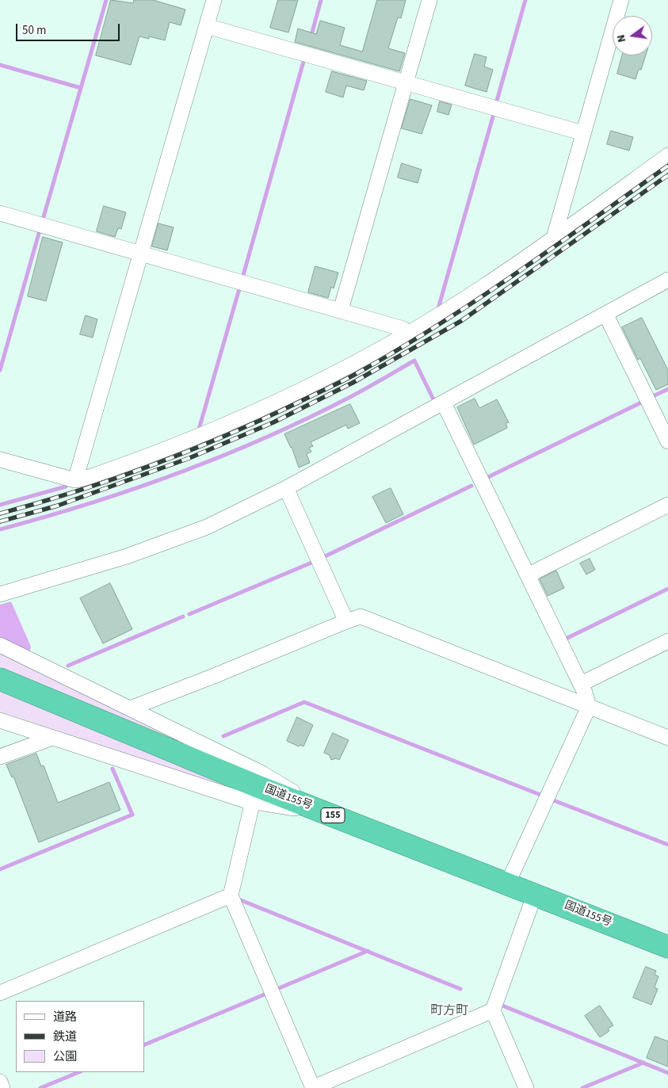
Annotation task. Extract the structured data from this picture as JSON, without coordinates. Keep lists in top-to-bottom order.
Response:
{
  "streets": {
    "highway": ["国道155号", "155"]
  },
  "districts": ["町方町"],
  "legend": ["道路", "鉄道", "公園"],
  "scale_bar": "50 m",
  "north": "left"
}
